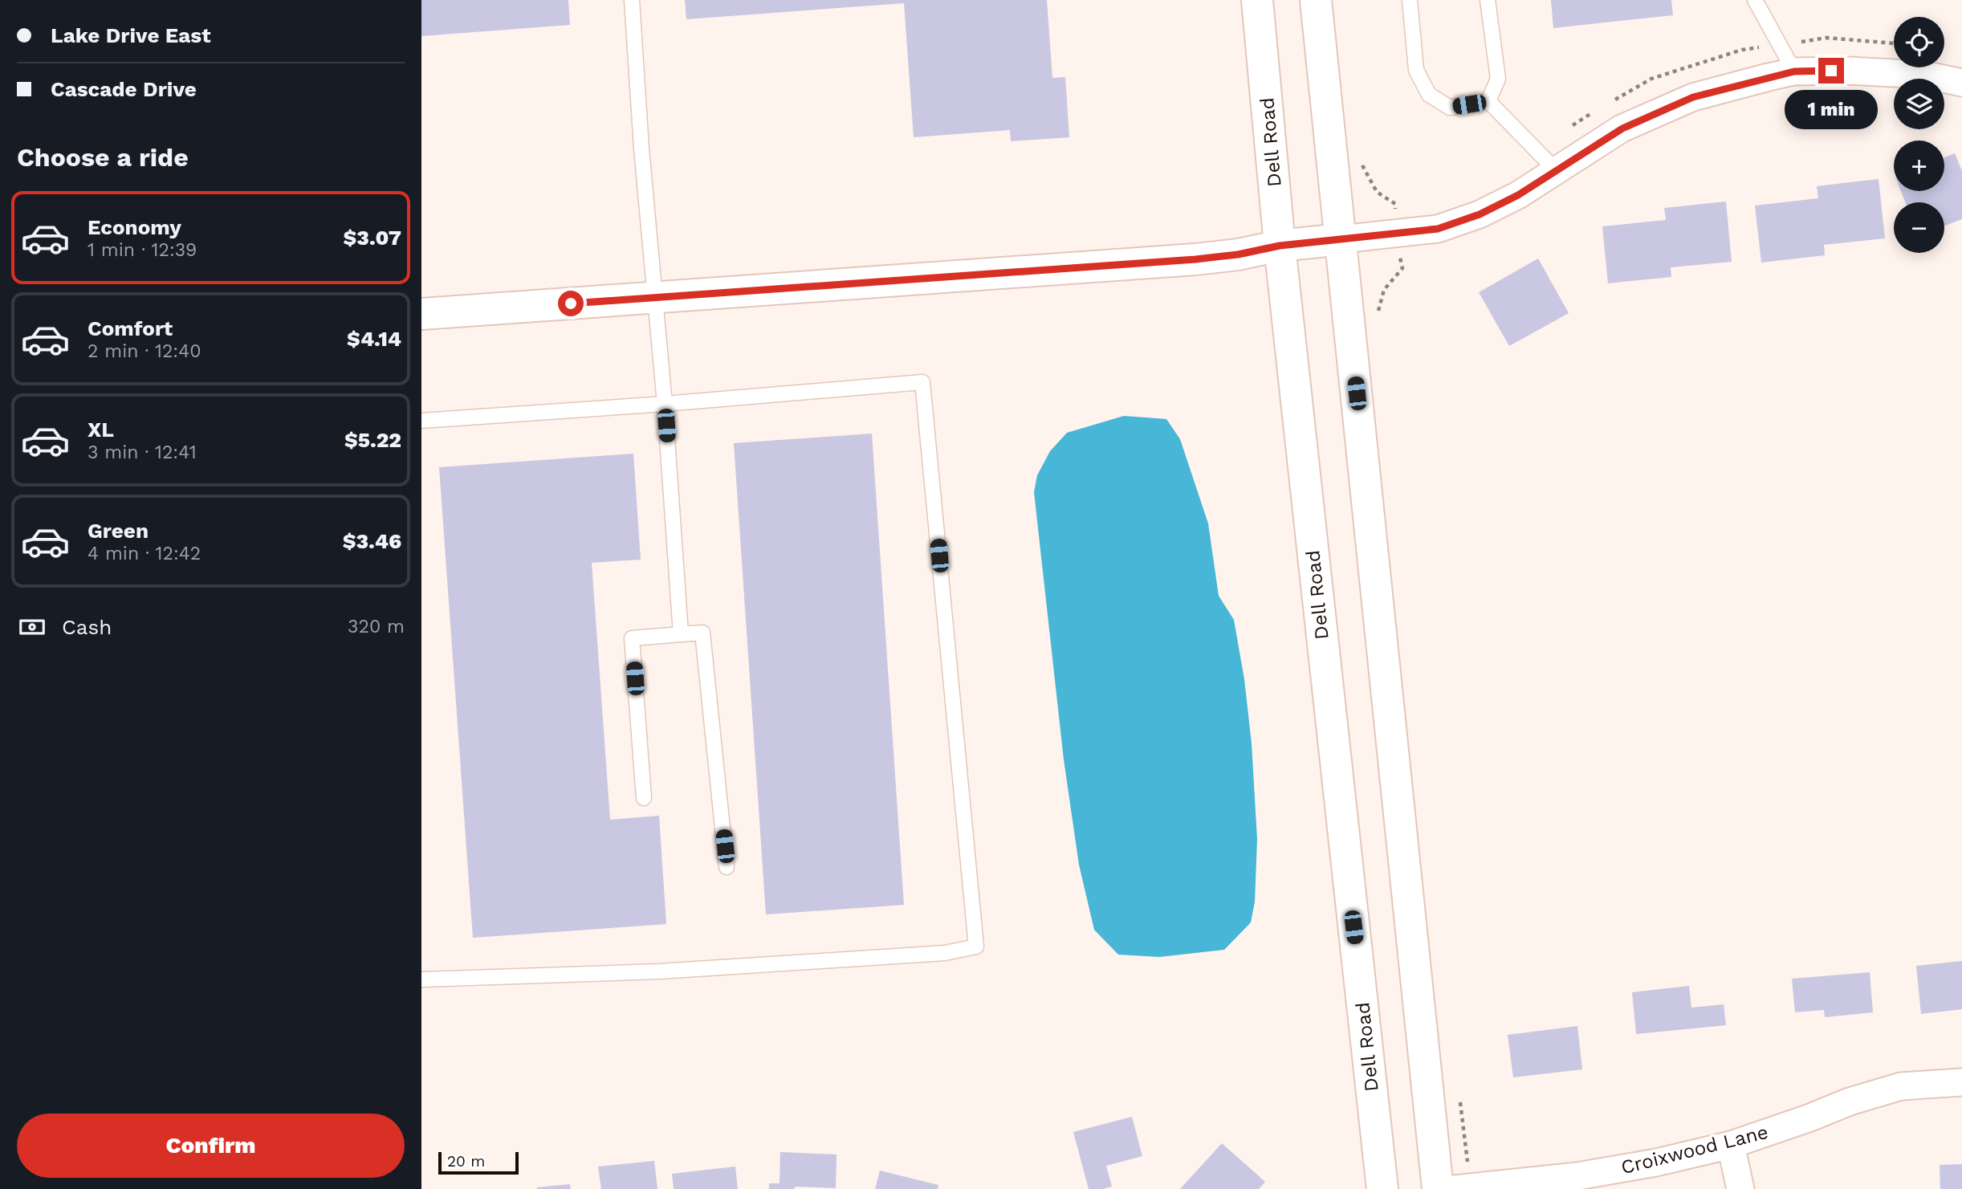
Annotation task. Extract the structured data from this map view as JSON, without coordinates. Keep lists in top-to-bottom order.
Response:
{
  "streets": {
    "main road": ["Dell Road"],
    "street": ["Croixwood Lane"]
  },
  "scale_bar": "20 m",
  "page": {
    "banner": ["Lake Drive East", "Cascade Drive"],
    "map_buttons": ["+", "−"],
    "bubble": "1 min",
    "heading": "Choose a ride",
    "list": [
      {
        "name": "Economy",
        "note": "1 min · 12:39",
        "value": "$3.07"
      },
      {
        "name": "Comfort",
        "note": "2 min · 12:40",
        "value": "$4.14"
      },
      {
        "name": "XL",
        "note": "3 min · 12:41",
        "value": "$5.22"
      },
      {
        "name": "Green",
        "note": "4 min · 12:42",
        "value": "$3.46"
      }
    ],
    "pay": ["Cash", "320 m"],
    "buttons": "Confirm",
    "scale": "20 m"
  }
}
